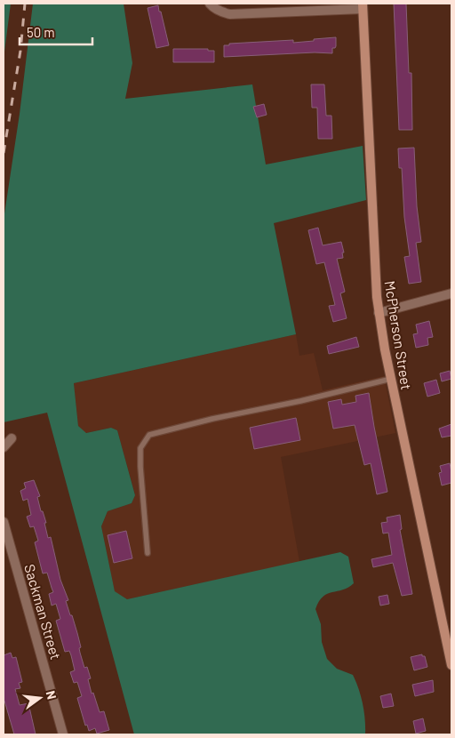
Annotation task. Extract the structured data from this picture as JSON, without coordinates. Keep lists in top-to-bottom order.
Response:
{
  "streets": {
    "street": ["McPherson Street", "Sackman Street"]
  },
  "scale_bar": "50 m",
  "north": "right"
}
